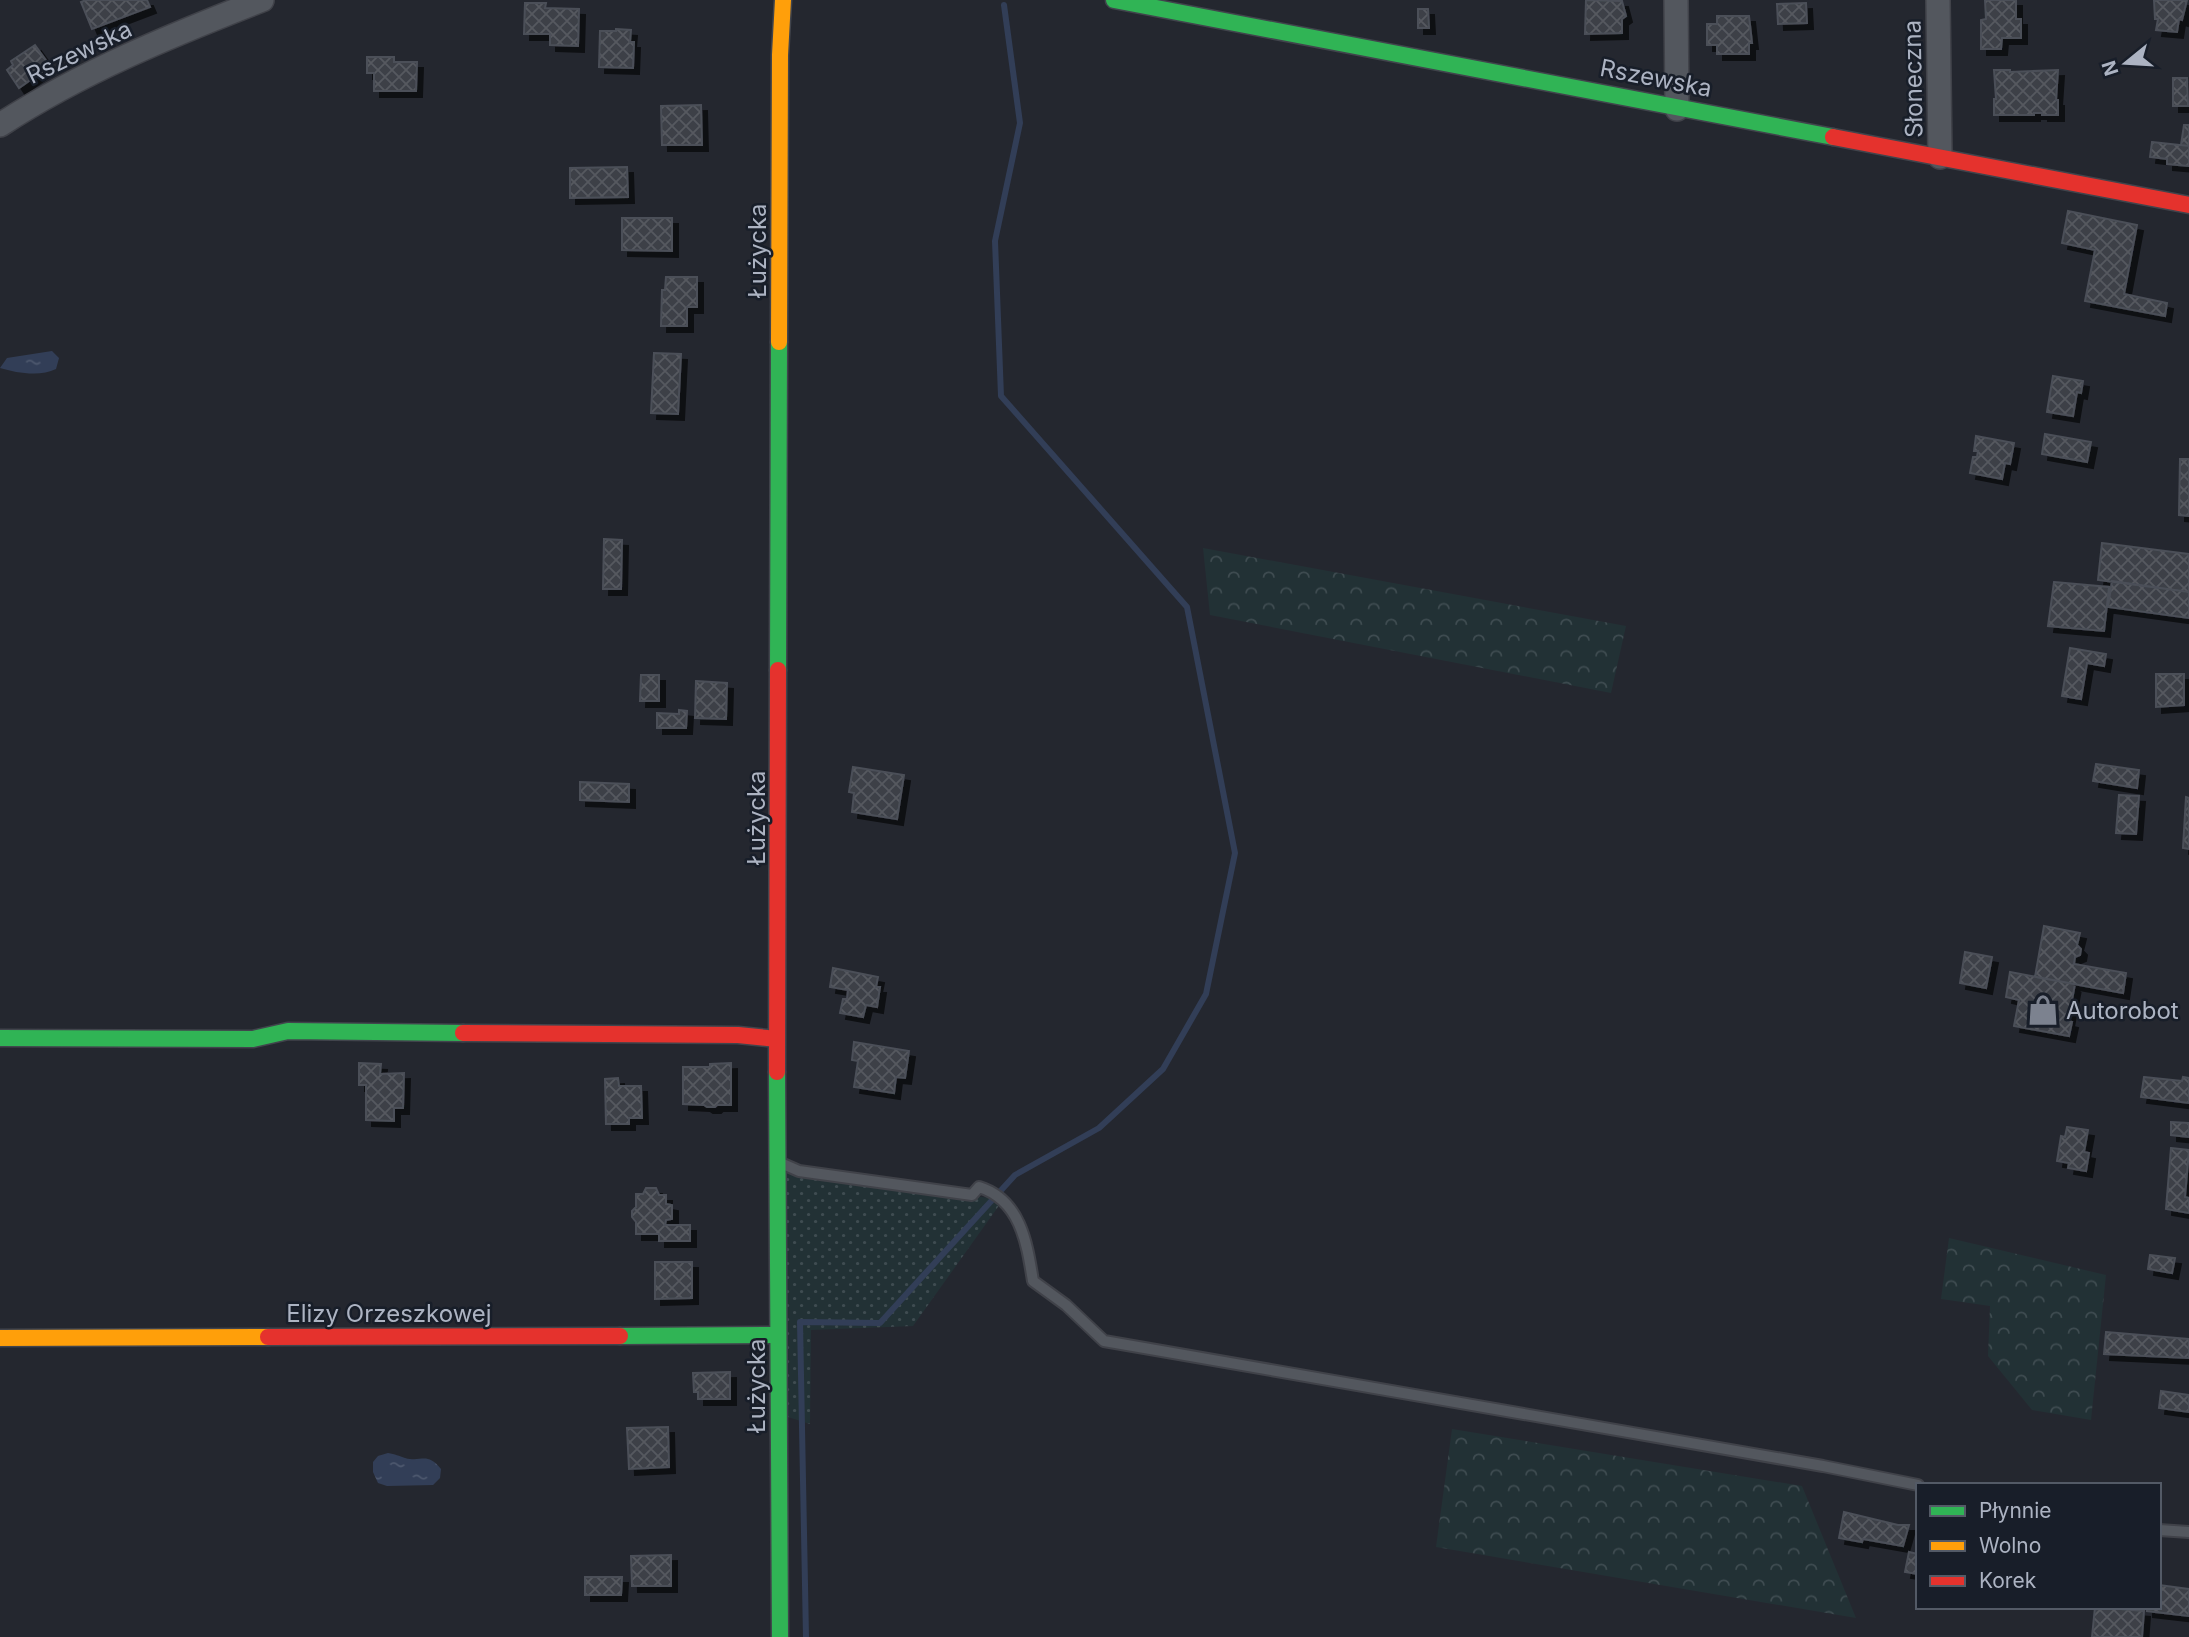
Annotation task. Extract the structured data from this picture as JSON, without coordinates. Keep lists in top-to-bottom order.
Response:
{
  "streets": {
    "street": [
      "Rszewska",
      "Słoneczna",
      "Łużycka",
      "Elizy Orzeszkowej"
    ]
  },
  "crossings": [
    ["Rszewska", "Słoneczna"],
    ["Łużycka", "Elizy Orzeszkowej"]
  ],
  "places": {
    "shop": ["Autorobot"]
  },
  "legend": ["Płynnie", "Wolno", "Korek"],
  "north": "left"
}
